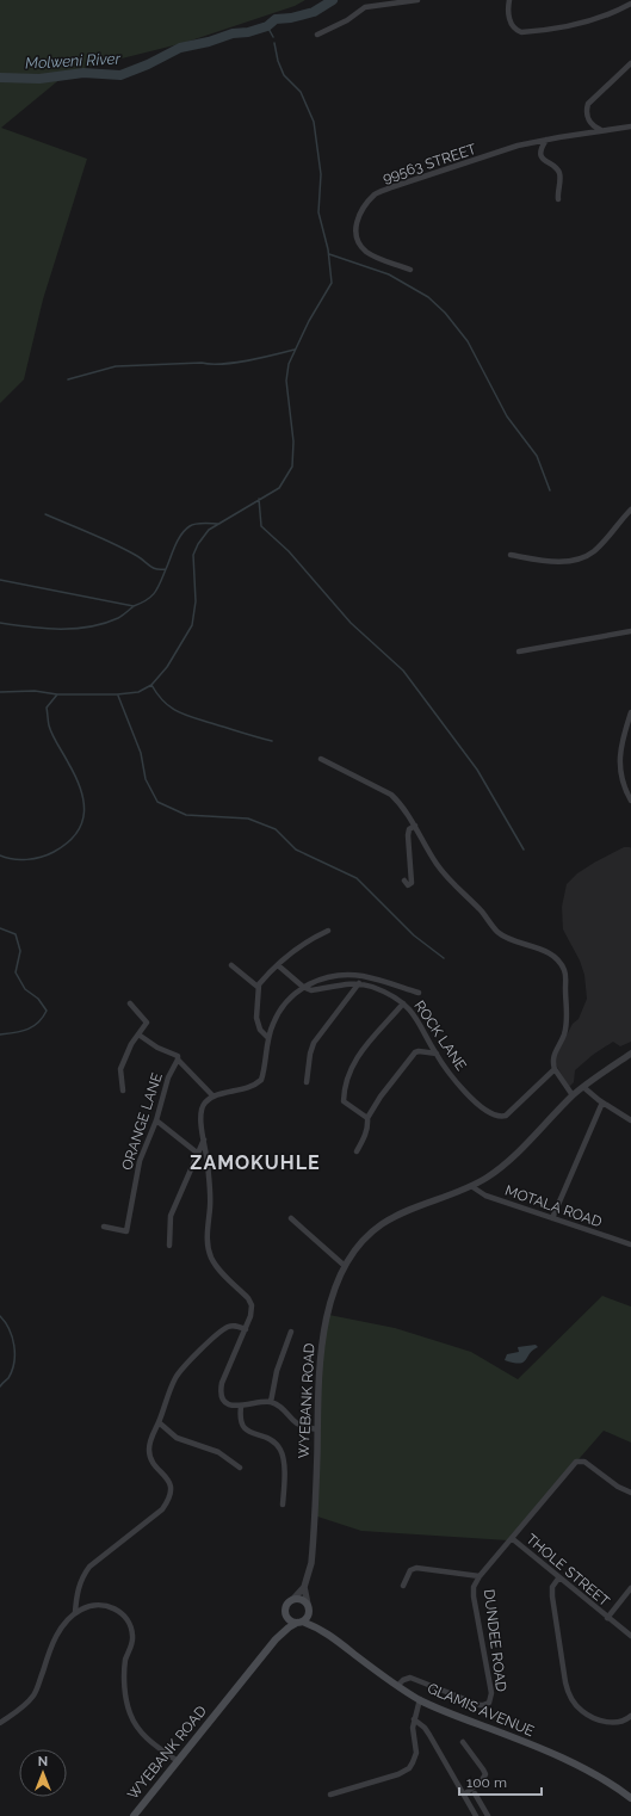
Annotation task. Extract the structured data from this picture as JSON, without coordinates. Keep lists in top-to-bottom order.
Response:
{
  "streets": {
    "main road": ["WYEBANK ROAD", "GLAMIS AVENUE"],
    "street": [
      "99563 STREET",
      "ROCK LANE",
      "ORANGE LANE",
      "MOTALA ROAD",
      "THOLE STREET",
      "DUNDEE ROAD"
    ]
  },
  "crossings": [
    ["MOTALA ROAD", "WYEBANK ROAD"],
    ["WYEBANK ROAD", "GLAMIS AVENUE"],
    ["THOLE STREET", "DUNDEE ROAD"],
    ["DUNDEE ROAD", "GLAMIS AVENUE"]
  ],
  "districts": ["ZAMOKUHLE"],
  "water": ["Molweni River"],
  "scale_bar": "100 m",
  "north": "top"
}
